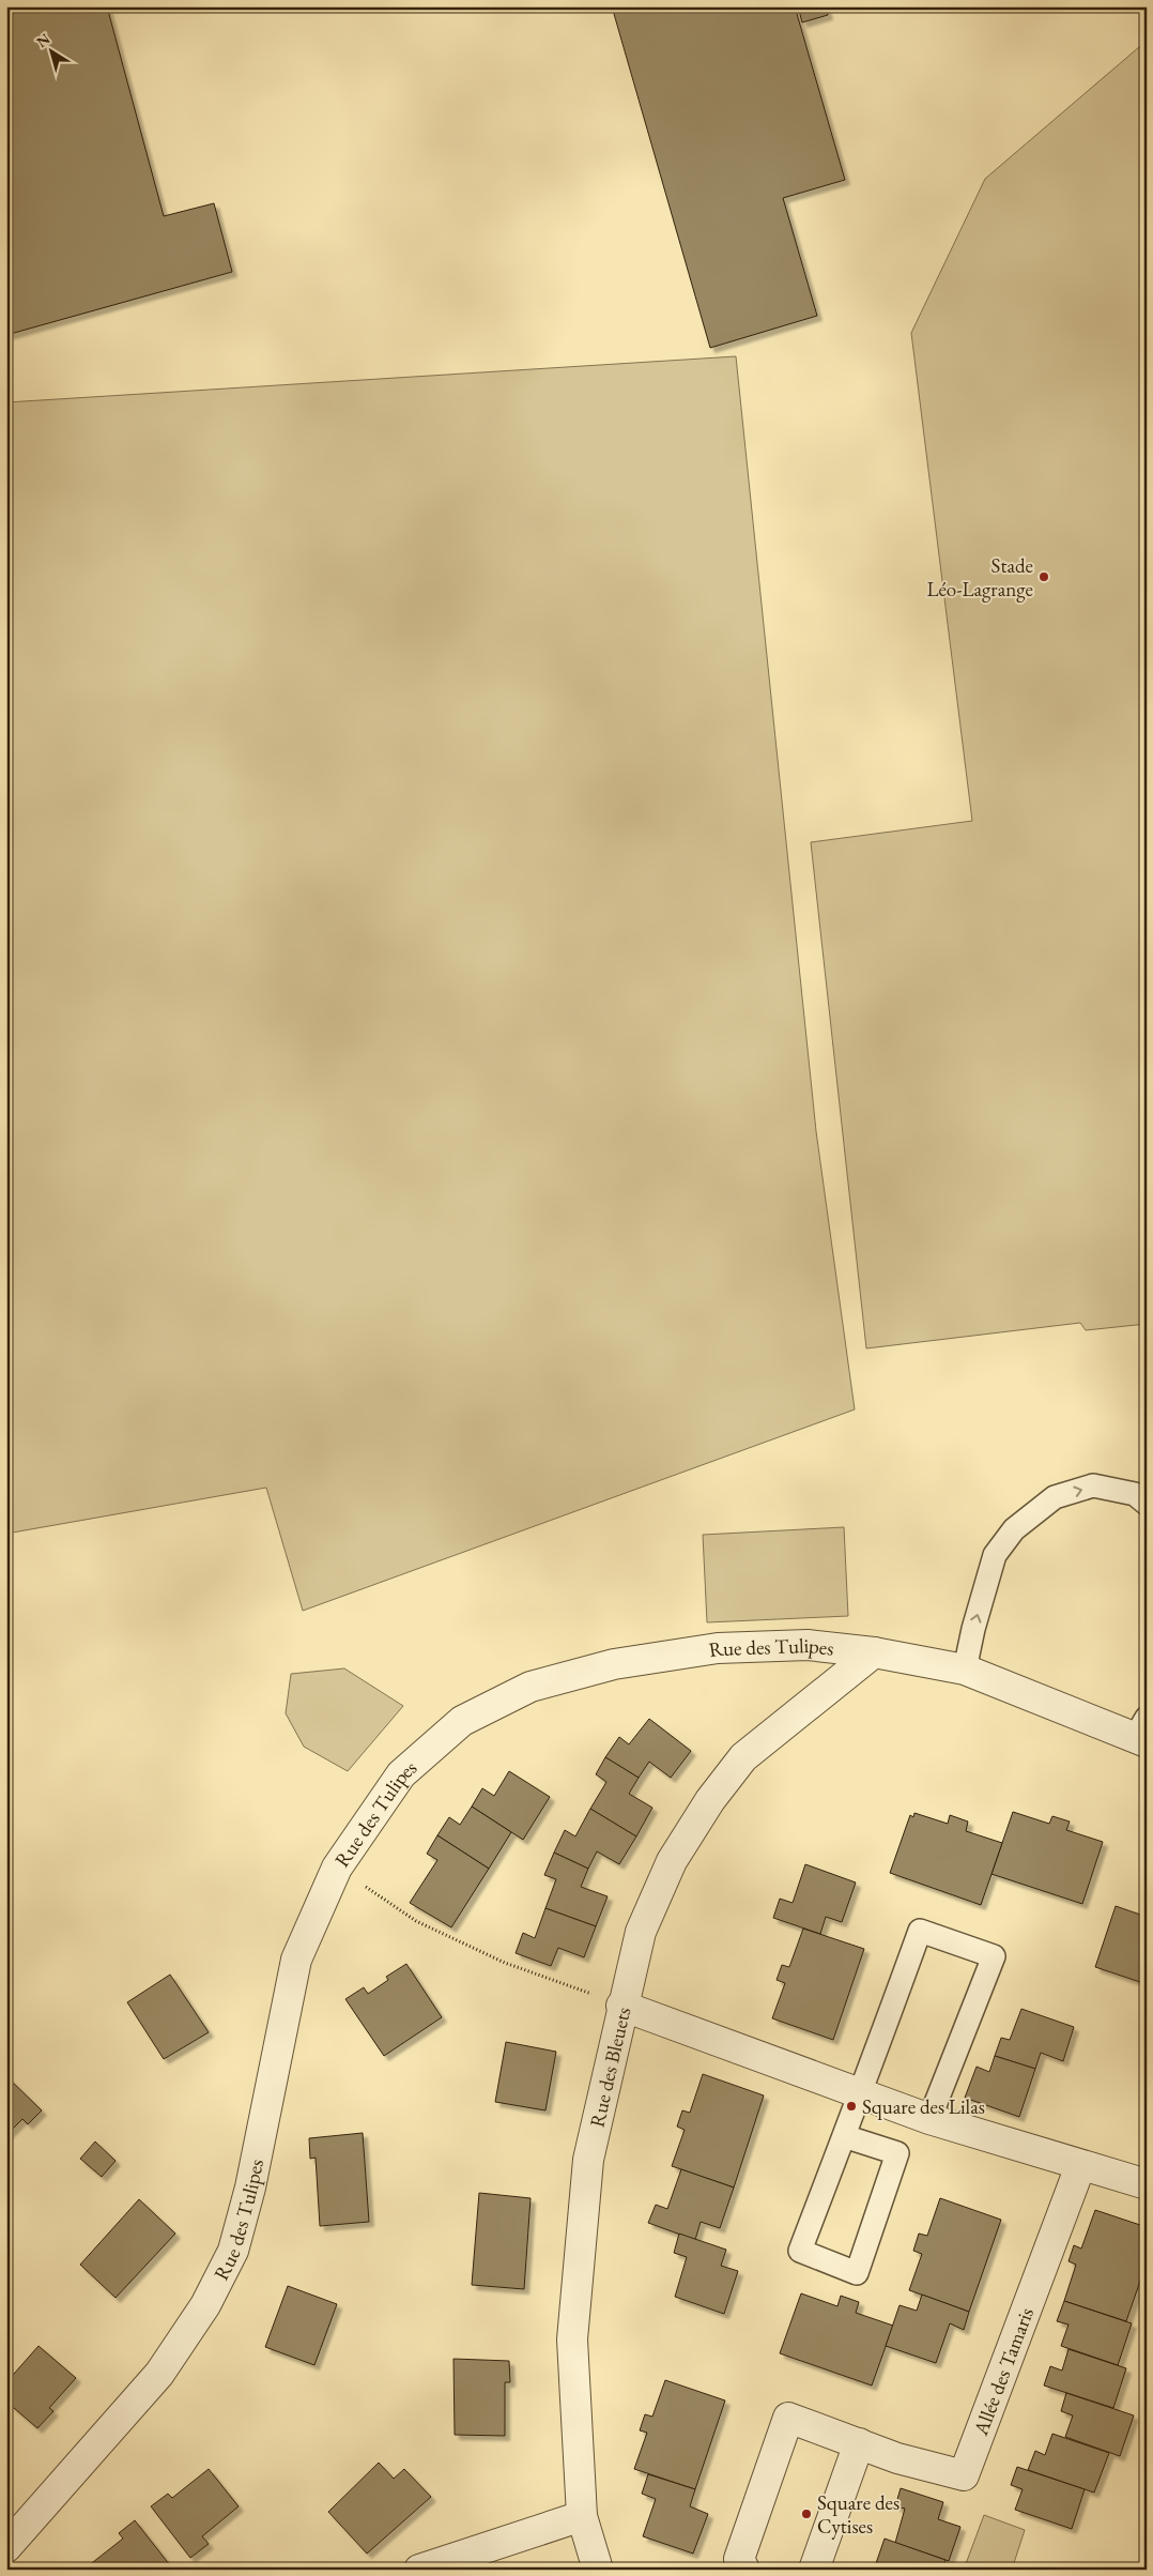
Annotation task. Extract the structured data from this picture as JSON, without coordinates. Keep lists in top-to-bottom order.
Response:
{
  "streets": {
    "street": ["Rue des Tulipes", "Rue des Bleuets", "Allée des Tamaris"]
  },
  "crossings": [
    ["Rue des Tulipes", "Rue des Bleuets"]
  ],
  "places": ["Stade Léo-Lagrange", "Square des Lilas", "Square des Cytises"],
  "north": "top left"
}
